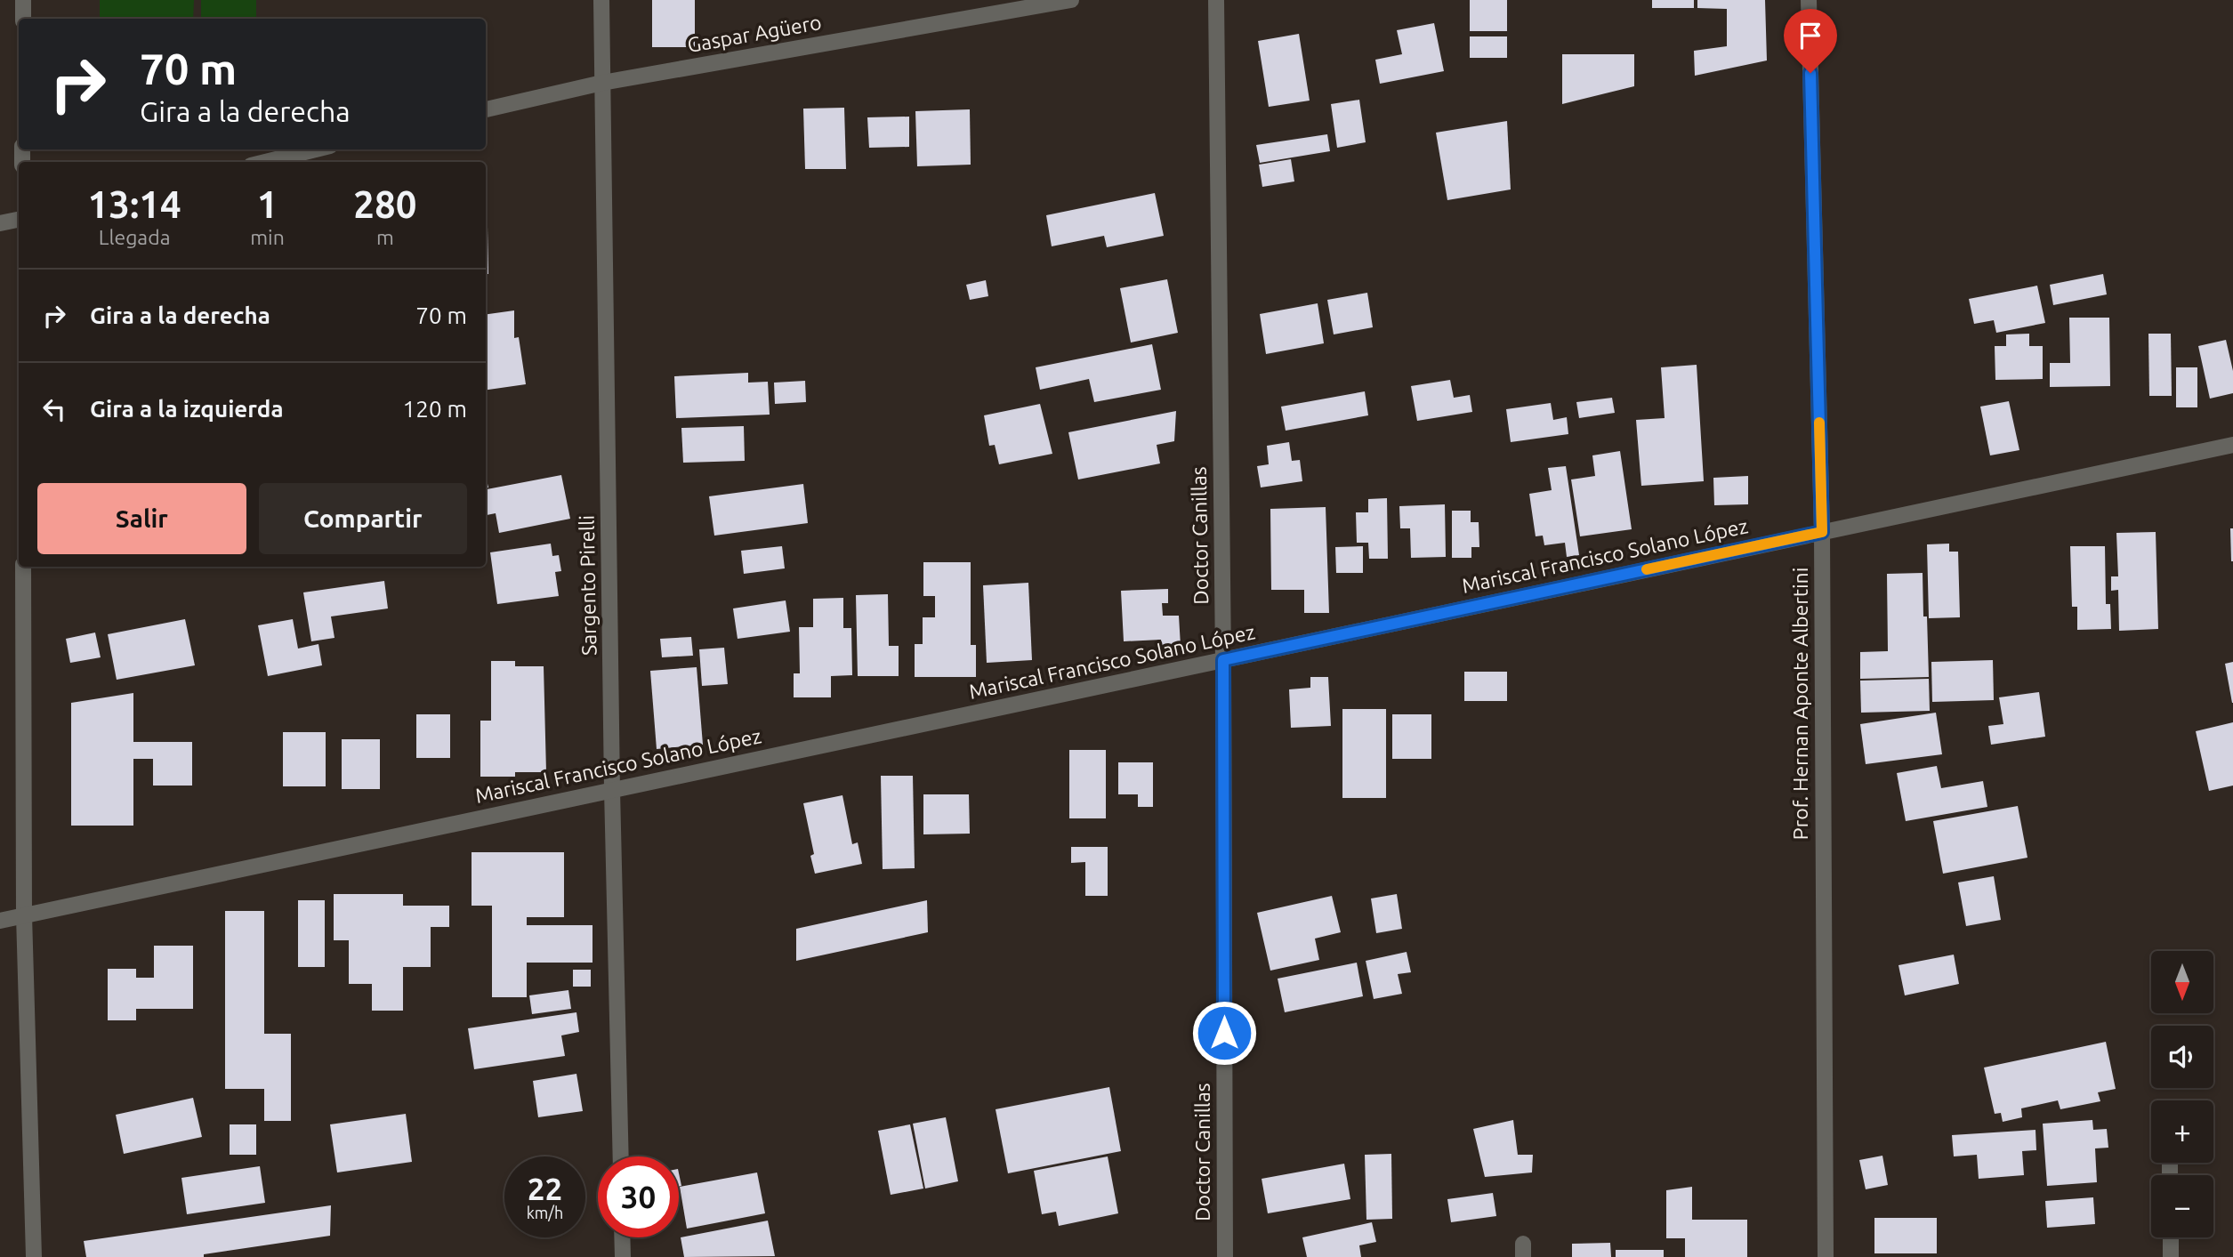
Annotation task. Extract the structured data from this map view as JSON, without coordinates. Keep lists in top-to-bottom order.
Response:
{
  "streets": {
    "street": [
      "Gaspar Agüero",
      "Doctor Canillas",
      "Mariscal Francisco Solano López",
      "Sargento Pirelli",
      "Prof. Hernan Aponte Albertini"
    ]
  },
  "crossings": [
    ["Gaspar Agüero", "Sargento Pirelli"],
    ["Doctor Canillas", "Mariscal Francisco Solano López"],
    ["Mariscal Francisco Solano López", "Sargento Pirelli"],
    ["Mariscal Francisco Solano López", "Prof. Hernan Aponte Albertini"]
  ],
  "north": "bottom",
  "page": {
    "turn": ["70 m", "Gira a la derecha"],
    "eta": [
      "13:14",
      "Llegada",
      "1",
      "min",
      "280",
      "m"
    ],
    "list": [
      {
        "name": "Gira a la derecha",
        "value": "70 m"
      },
      {
        "name": "Gira a la izquierda",
        "value": "120 m"
      }
    ],
    "buttons": ["Salir", "Compartir"],
    "map_buttons": ["+", "−"],
    "speed": "22 km/h",
    "limit": "30"
  }
}
